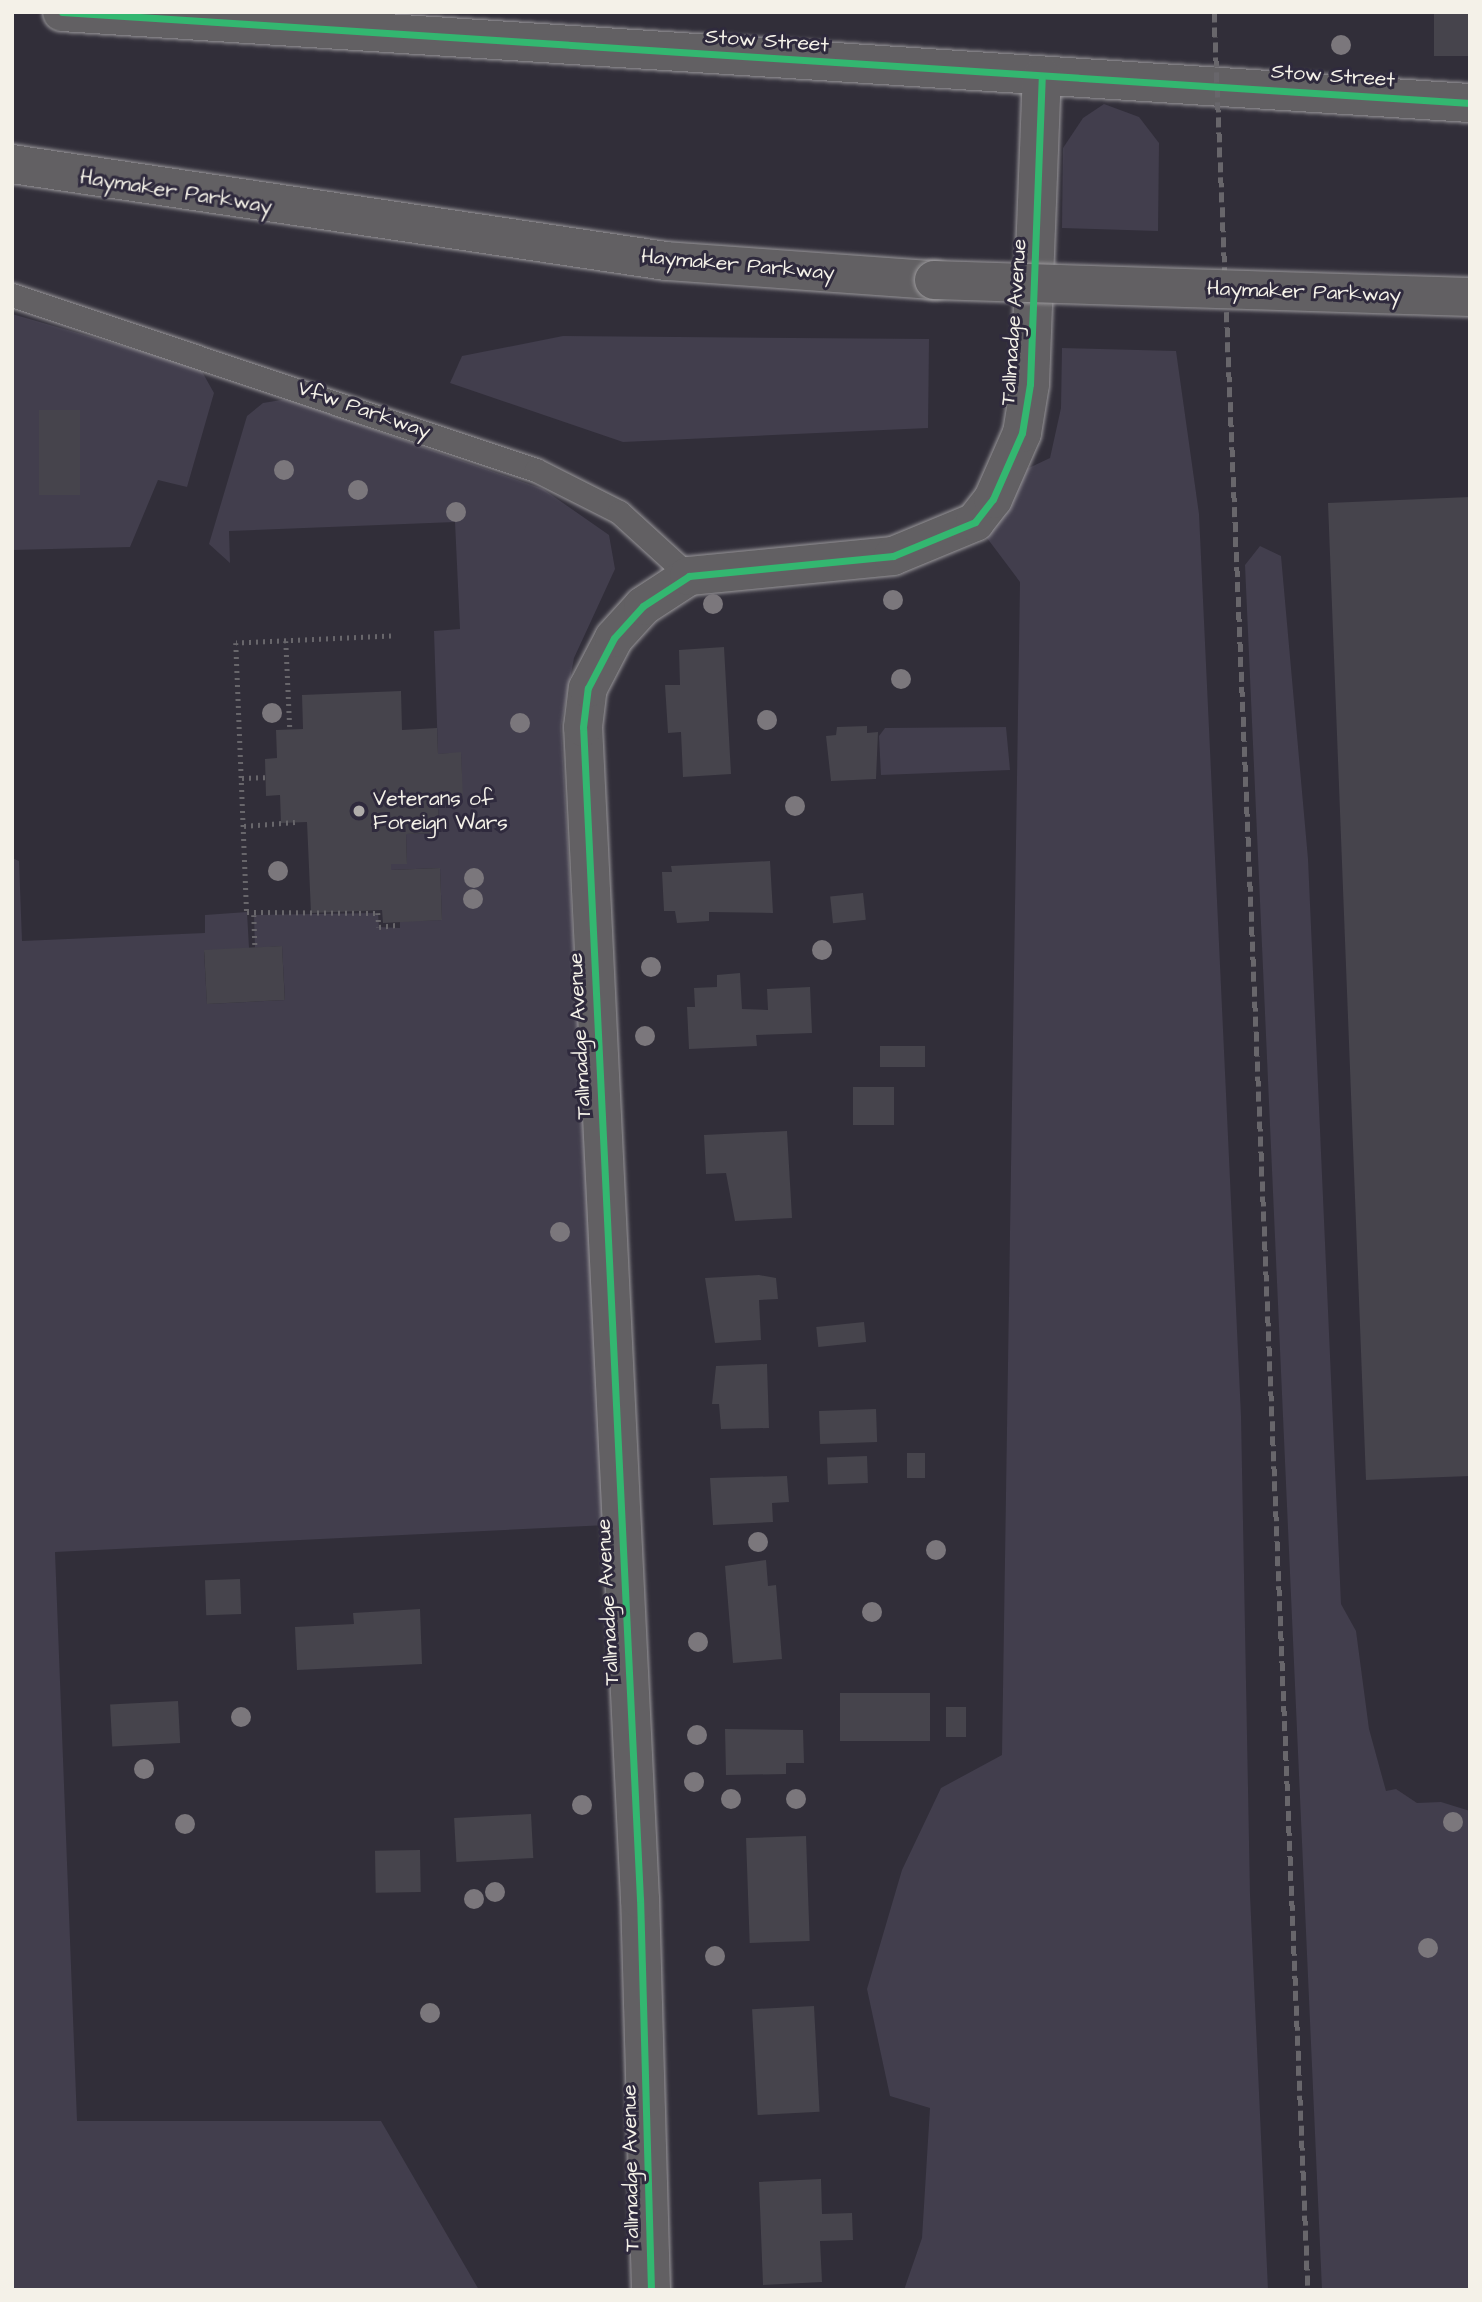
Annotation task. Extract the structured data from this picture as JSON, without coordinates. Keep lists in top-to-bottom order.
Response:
{
  "streets": {
    "street": ["Stow Street", "Haymaker Parkway", "Tallmadge Avenue"],
    "lane": ["Vfw Parkway"]
  },
  "crossings": [
    ["Stow Street", "Tallmadge Avenue"],
    ["Tallmadge Avenue", "Vfw Parkway"]
  ],
  "places": ["Veterans of Foreign Wars"]
}
